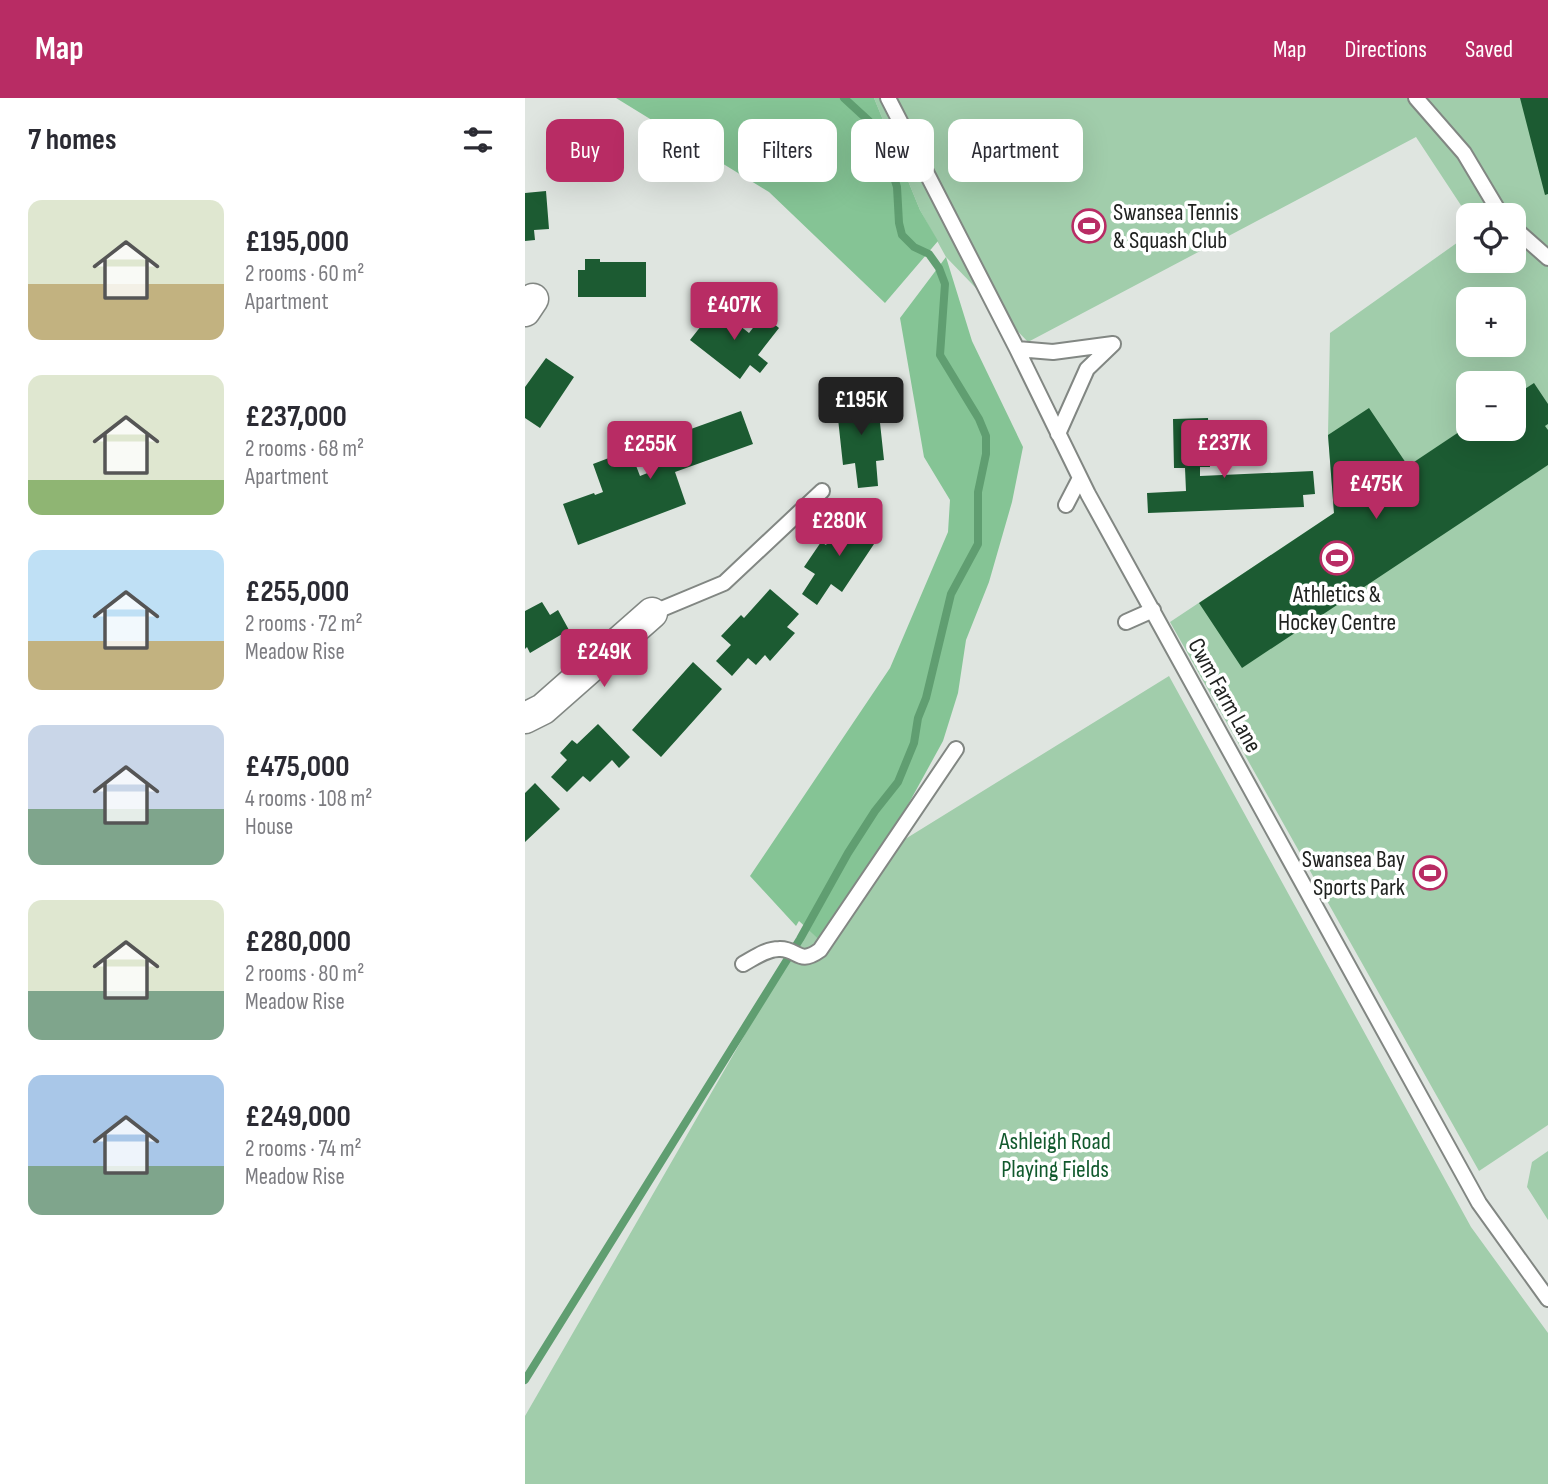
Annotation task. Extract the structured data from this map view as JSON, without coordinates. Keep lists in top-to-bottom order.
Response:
{
  "streets": {
    "lane": ["Cwm Farm Lane"]
  },
  "parks": ["Ashleigh Road Playing Fields"],
  "places": {
    "sports": ["Swansea Tennis & Squash Club", "Athletics & Hockey Centre", "Swansea Bay Sports Park"]
  },
  "page": {
    "header": "Map",
    "nav": ["Map", "Directions", "Saved"],
    "heading": "7 homes",
    "chip": [
      "Buy",
      "Rent",
      "Filters",
      "New",
      "Apartment"
    ],
    "list": [
      {
        "name": "£195,000",
        "note": "2 rooms · 60 m² · Apartment"
      },
      {
        "name": "£237,000",
        "note": "2 rooms · 68 m² · Apartment"
      },
      {
        "name": "£255,000",
        "note": "2 rooms · 72 m² · Meadow Rise"
      },
      {
        "name": "£475,000",
        "note": "4 rooms · 108 m² · House"
      },
      {
        "name": "£280,000",
        "note": "2 rooms · 80 m² · Meadow Rise"
      },
      {
        "name": "£249,000",
        "note": "2 rooms · 74 m² · Meadow Rise"
      }
    ],
    "map_buttons": ["+", "−"],
    "price": [
      "£407K",
      "£195K",
      "£237K",
      "£255K",
      "£475K",
      "£280K",
      "£249K"
    ]
  }
}
